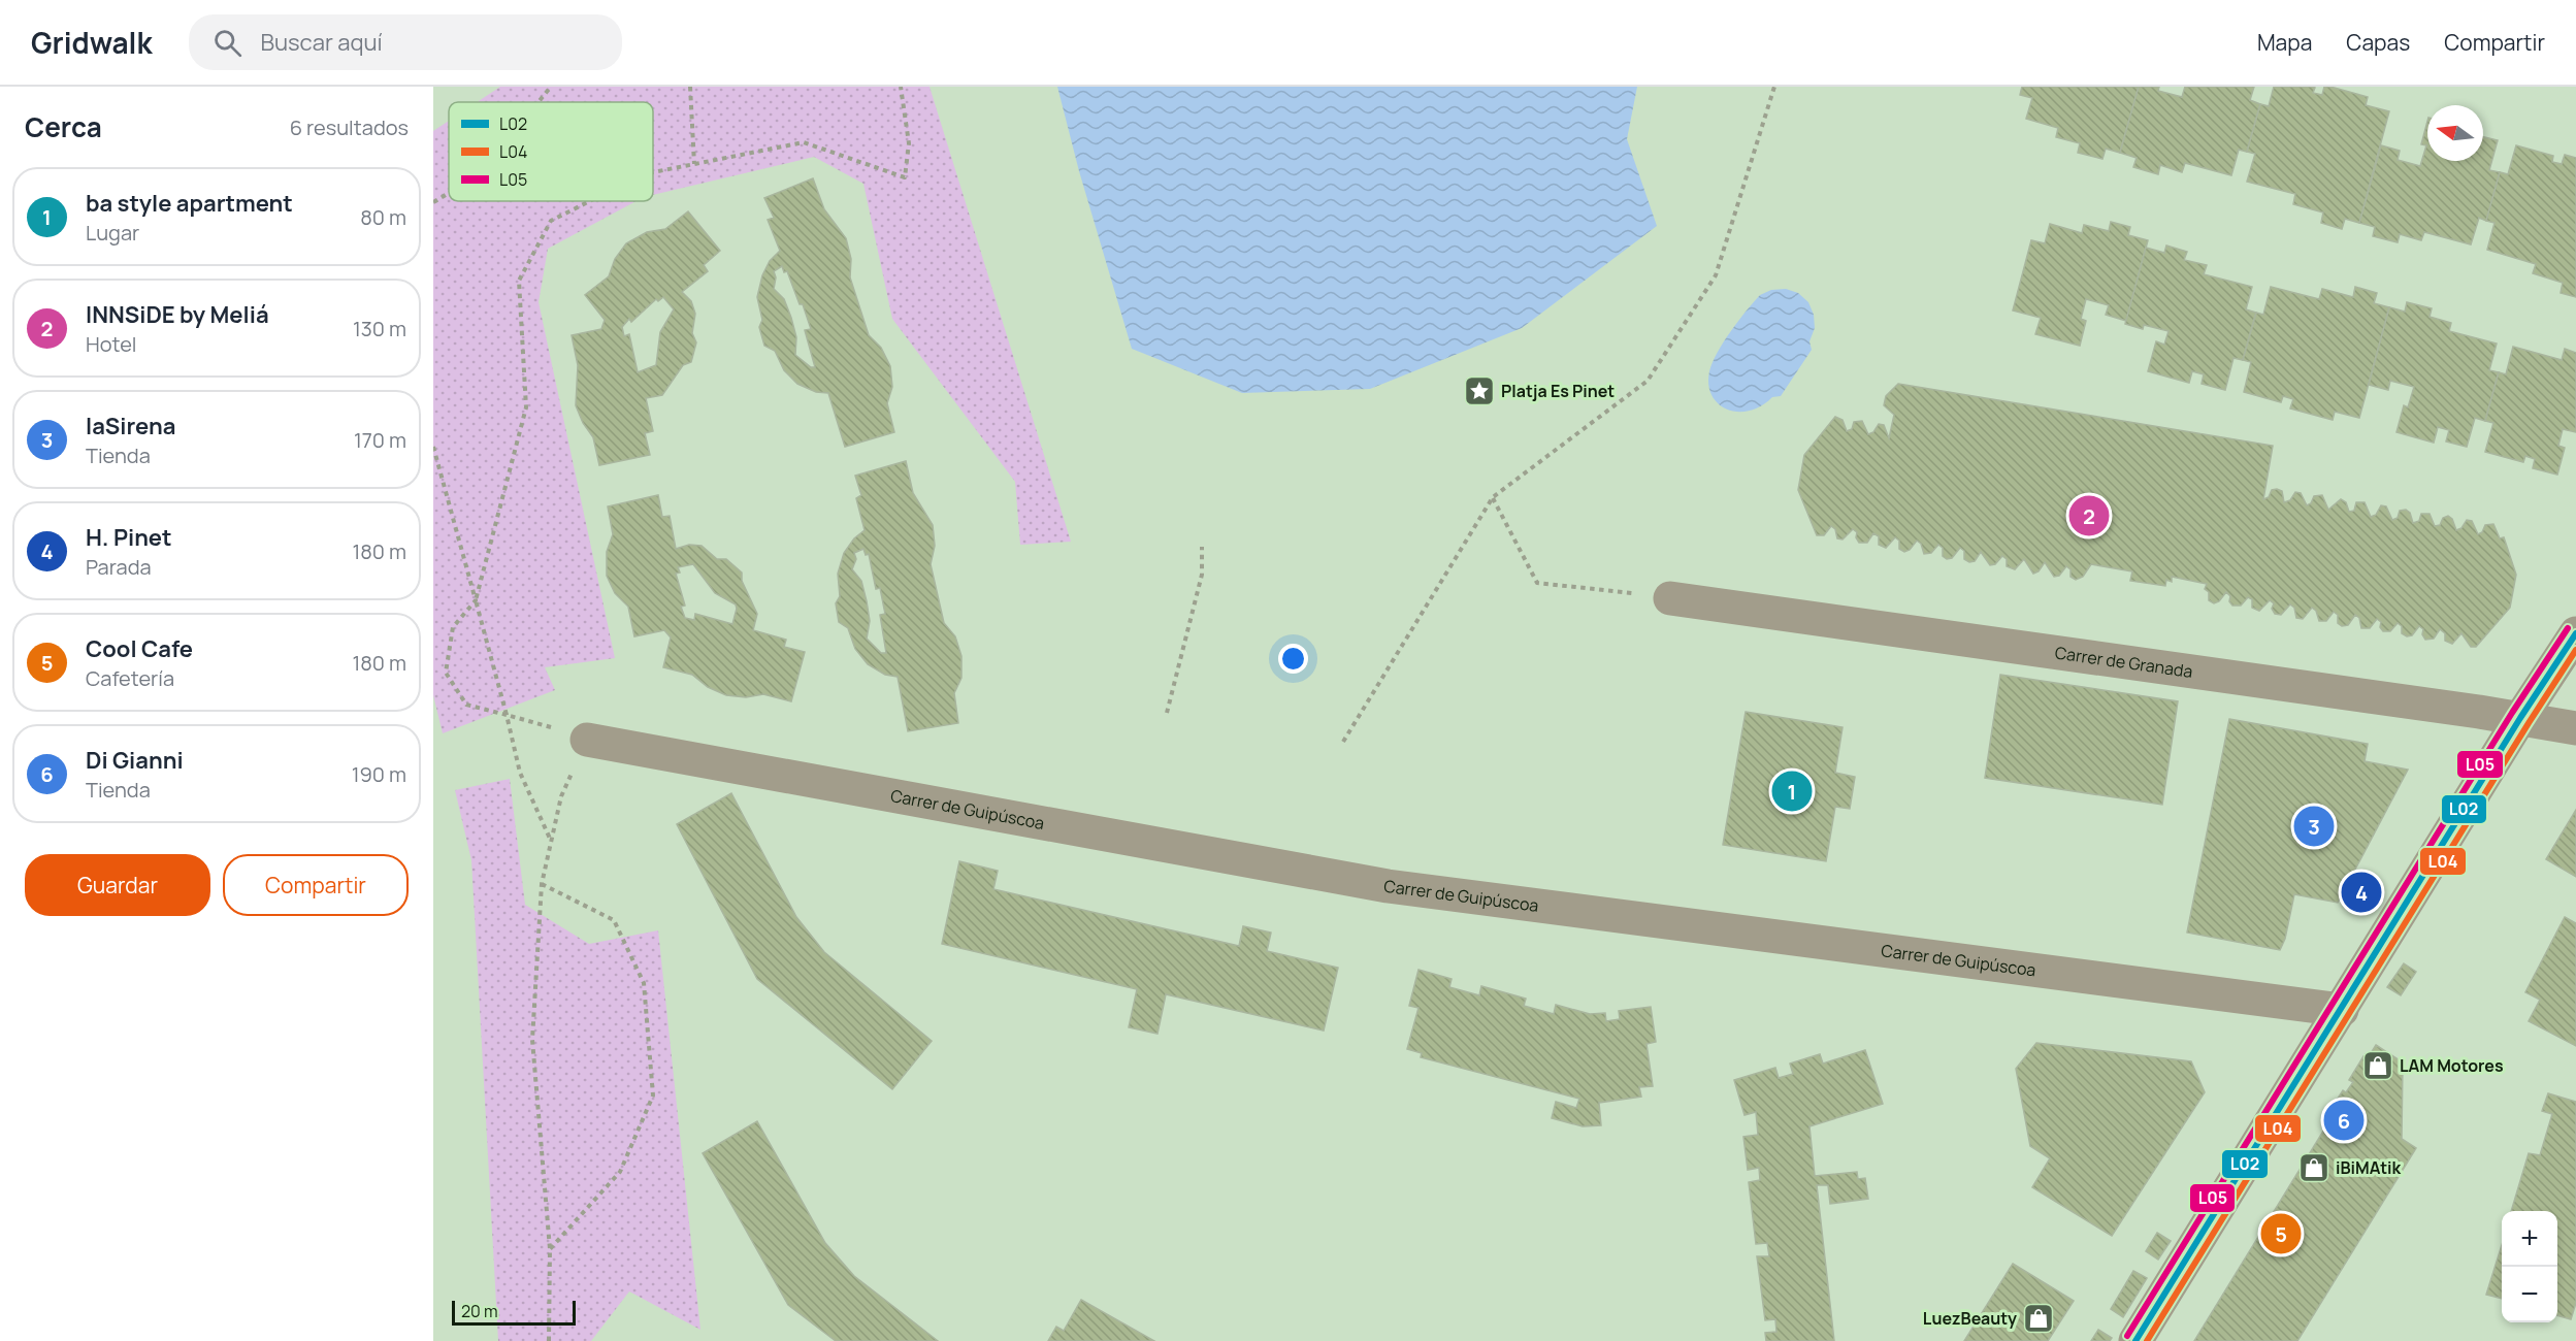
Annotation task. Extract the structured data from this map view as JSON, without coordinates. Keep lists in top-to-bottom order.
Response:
{
  "streets": {
    "street": ["Carrer de Granada", "Carrer de Guipúscoa"]
  },
  "places": {
    "place": ["Platja Es Pinet"],
    "shop": ["LAM Motores", "iBiMAtik", "LuezBeauty"]
  },
  "lines": ["transit line L05", "transit line L02", "transit line L04"],
  "legend": ["L02", "L04", "L05"],
  "scale_bar": "20 m",
  "north": "left",
  "page": {
    "header": "Gridwalk",
    "search": "Buscar aquí",
    "nav": ["Mapa", "Capas", "Compartir"],
    "heading": ["Cerca", "6 resultados"],
    "list": [
      {
        "mark": "1",
        "name": "ba style apartment",
        "note": "Lugar",
        "value": "80 m"
      },
      {
        "mark": "2",
        "name": "INNSiDE by Meliá",
        "note": "Hotel",
        "value": "130 m"
      },
      {
        "mark": "3",
        "name": "laSirena",
        "note": "Tienda",
        "value": "170 m"
      },
      {
        "mark": "4",
        "name": "H. Pinet",
        "note": "Parada",
        "value": "180 m"
      },
      {
        "mark": "5",
        "name": "Cool Cafe",
        "note": "Cafetería",
        "value": "180 m"
      },
      {
        "mark": "6",
        "name": "Di Gianni",
        "note": "Tienda",
        "value": "190 m"
      }
    ],
    "pins": [
      "2",
      "1",
      "3",
      "4",
      "6",
      "5"
    ],
    "buttons": ["Guardar", "Compartir"],
    "map_buttons": ["+", "−"],
    "scale": "20 m"
  }
}
